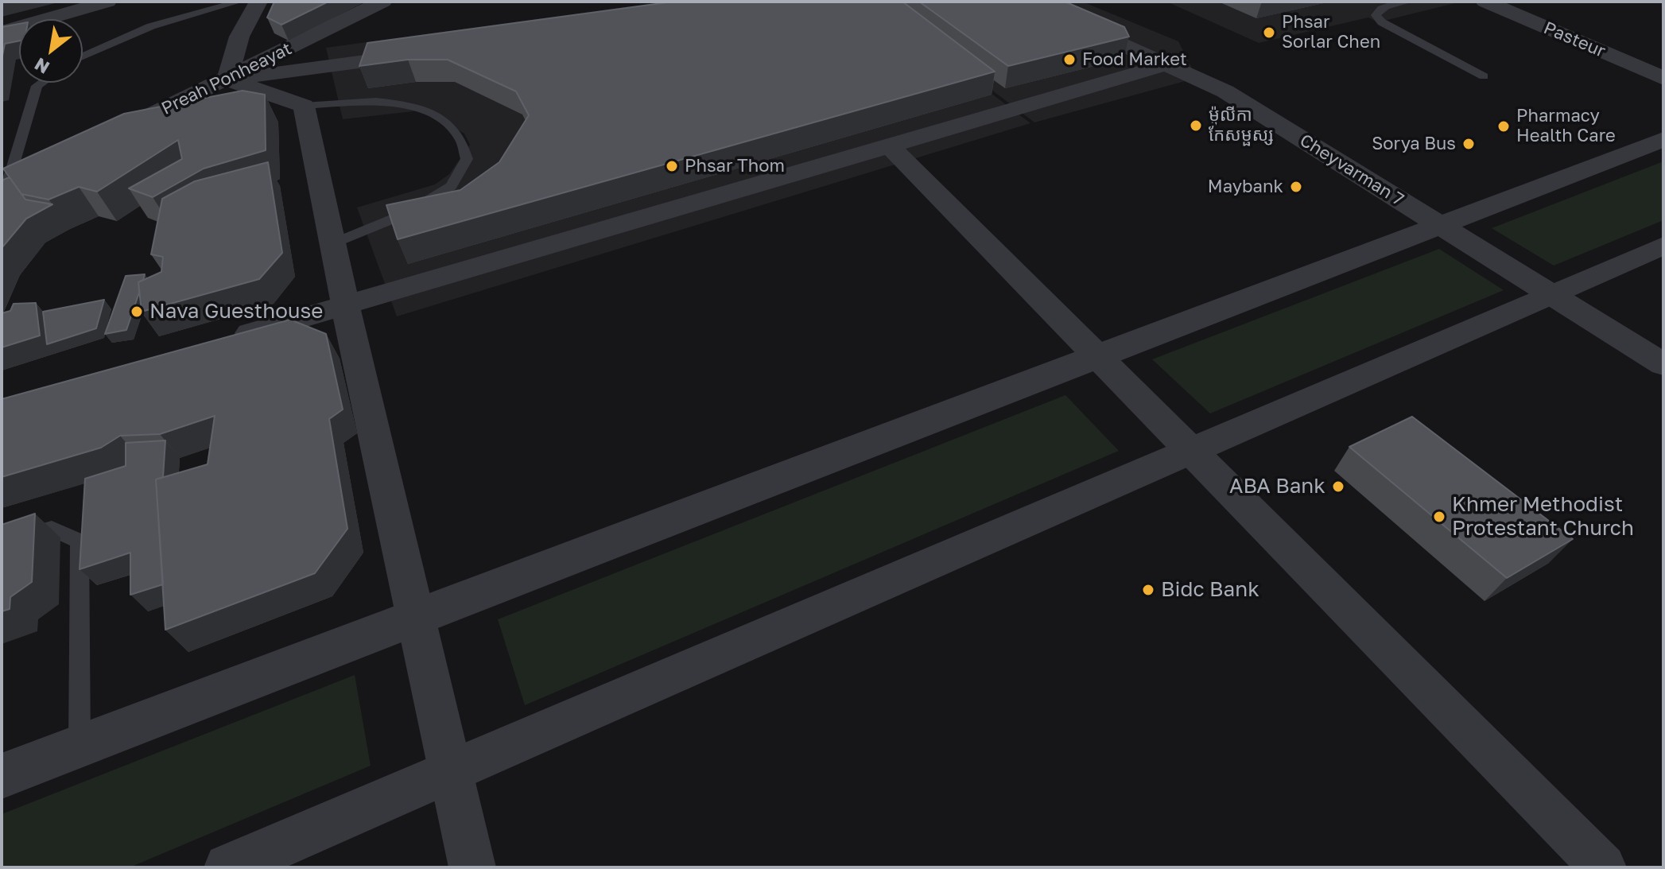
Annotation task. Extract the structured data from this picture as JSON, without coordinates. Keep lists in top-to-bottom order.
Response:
{
  "streets": {
    "street": ["Pasteur", "Preah Ponheayat", "Cheyvarman 7"]
  },
  "places": [
    "Phsar Sorlar Chen",
    "Food Market",
    "ម៉ូលីកា កែសម្ផស្ស",
    "Pharmacy Health Care",
    "Sorya Bus",
    "Phsar Thom",
    "Maybank",
    "Nava Guesthouse",
    "ABA Bank",
    "Khmer Methodist Protestant Church",
    "Bidc Bank"
  ],
  "north": "bottom left"
}
